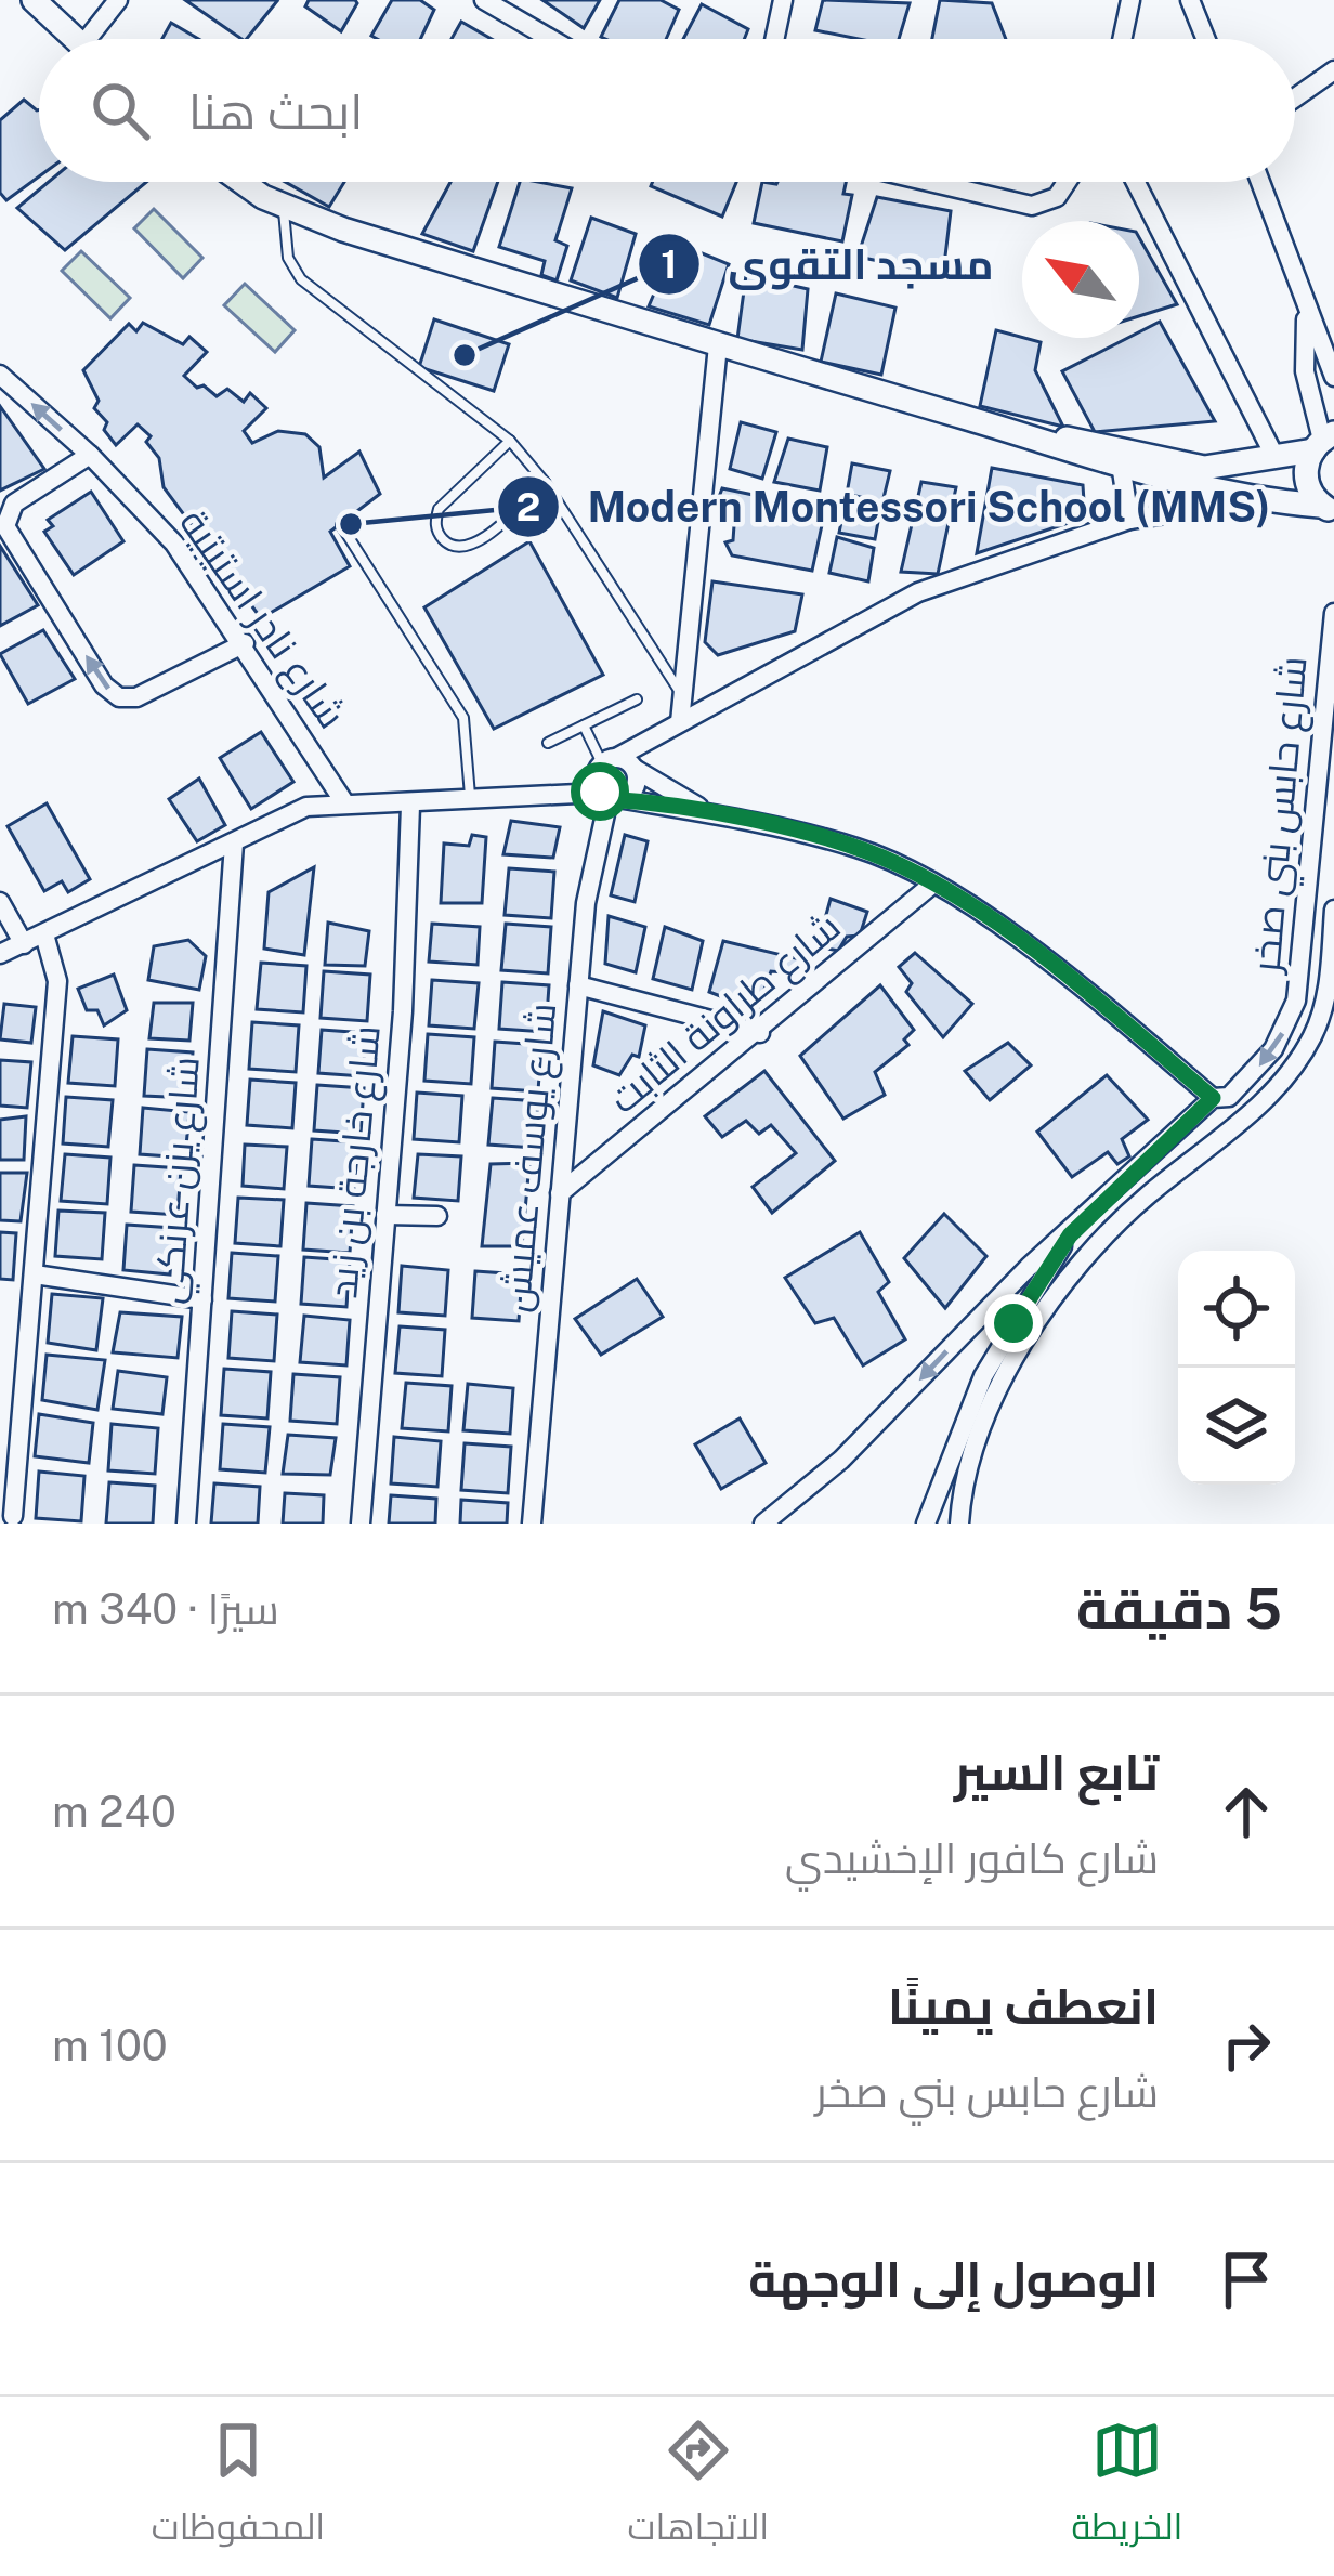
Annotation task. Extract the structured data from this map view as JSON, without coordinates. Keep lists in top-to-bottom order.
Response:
{
  "streets": {
    "street": [
      "شارع نادر استيتية",
      "شارع حابس بني صخر",
      "شارع طراونة الثابت",
      "شارع يوسف عميش",
      "شارع خارجة بن زيد",
      "شارع يزن عرنكي"
    ]
  },
  "crossings": [
    ["شارع طراونة الثابت", "شارع يوسف عميش"]
  ],
  "places": ["مسجد التقوى", "Modern Montessori School (MMS)"],
  "north": "top left",
  "page": {
    "search": "ابحث هنا",
    "heading": ["5 دقيقة", "سيرًا · 340 m"],
    "list": [
      ["تابع السير", "شارع كافور الإخشيدي", "240 m"],
      ["انعطف يمينًا", "شارع حابس بني صخر", "100 m"],
      "الوصول إلى الوجهة"
    ],
    "nav": ["الخريطة", "الاتجاهات", "المحفوظات"]
  }
}
